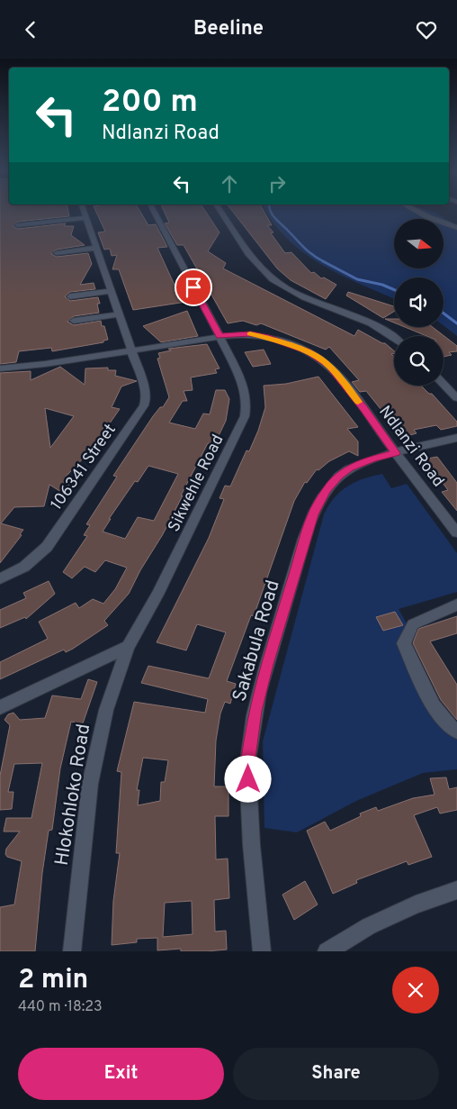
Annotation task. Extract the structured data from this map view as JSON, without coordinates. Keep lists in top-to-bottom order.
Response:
{
  "streets": {
    "street": [
      "Ndlanzi Road",
      "106341 Street",
      "Sikwehle Road",
      "Sakabula Road",
      "Hlokohloko Road"
    ]
  },
  "crossings": [
    ["Ndlanzi Road", "Sikwehle Road"],
    ["Ndlanzi Road", "Sakabula Road"],
    ["Sikwehle Road", "Hlokohloko Road"]
  ],
  "north": "right",
  "page": {
    "header": "Beeline",
    "turn": ["200 m", "Ndlanzi Road"],
    "heading": ["2 min", "440 m · 18:23"],
    "buttons": ["Exit", "Share"]
  }
}
